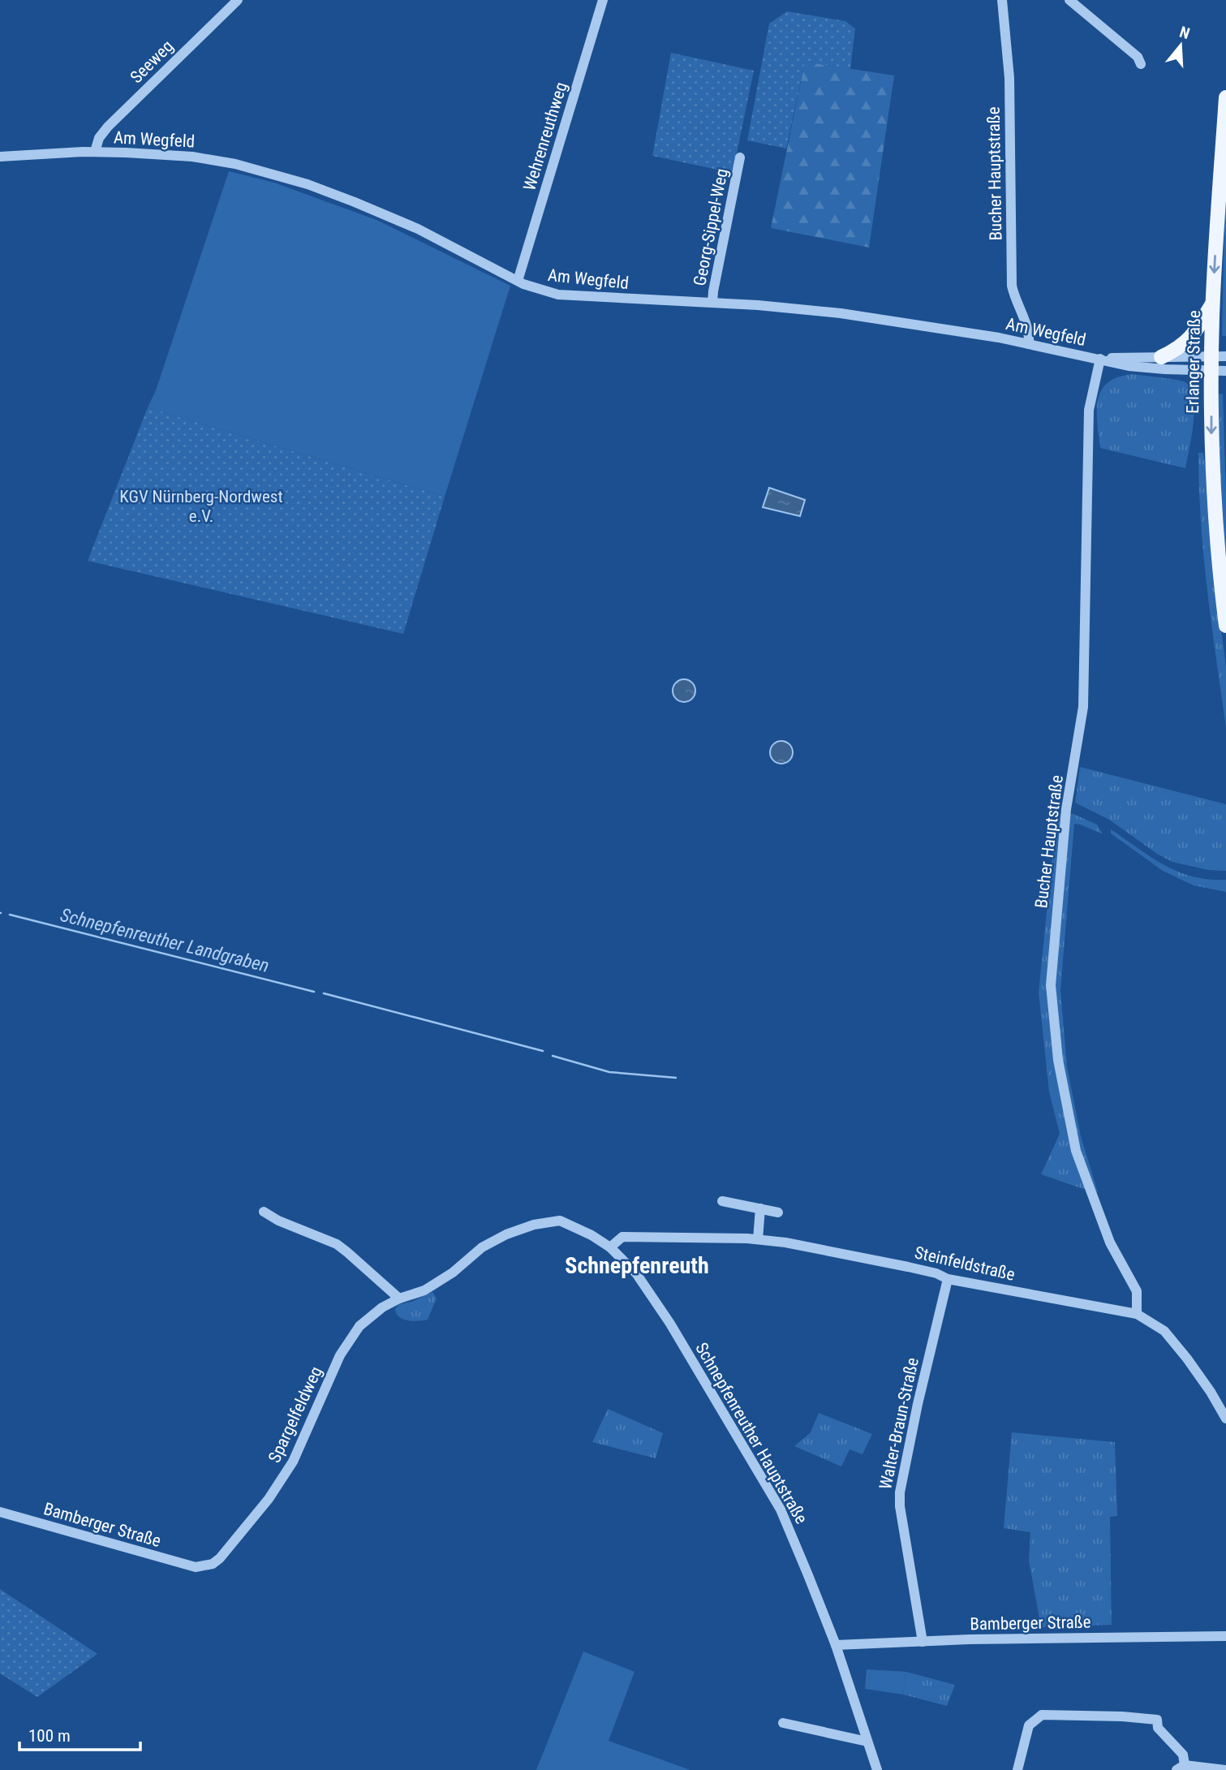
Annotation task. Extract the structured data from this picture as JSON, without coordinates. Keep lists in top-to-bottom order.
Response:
{
  "streets": {
    "main road": ["Erlanger Straße"],
    "street": [
      "Seeweg",
      "Wehrenreuthweg",
      "Am Wegfeld",
      "Bucher Hauptstraße",
      "Georg-Sippel-Weg",
      "Steinfeldstraße",
      "Spargelfeldweg",
      "Walter-Braun-Straße",
      "Schnepfenreuther Hauptstraße",
      "Bamberger Straße"
    ]
  },
  "crossings": [
    ["Seeweg", "Am Wegfeld"],
    ["Wehrenreuthweg", "Am Wegfeld"],
    ["Am Wegfeld", "Bucher Hauptstraße"],
    ["Am Wegfeld", "Georg-Sippel-Weg"],
    ["Am Wegfeld", "Erlanger Straße"],
    ["Bucher Hauptstraße", "Steinfeldstraße"],
    ["Steinfeldstraße", "Walter-Braun-Straße"],
    ["Steinfeldstraße", "Schnepfenreuther Hauptstraße"],
    ["Spargelfeldweg", "Schnepfenreuther Hauptstraße"],
    ["Spargelfeldweg", "Bamberger Straße"],
    ["Walter-Braun-Straße", "Bamberger Straße"],
    ["Schnepfenreuther Hauptstraße", "Bamberger Straße"]
  ],
  "one_way": ["Erlanger Straße"],
  "districts": ["Schnepfenreuth"],
  "water": ["Schnepfenreuther Landgraben"],
  "parks": ["KGV Nürnberg-Nordwest e.V."],
  "scale_bar": "100 m",
  "north": "top"
}
